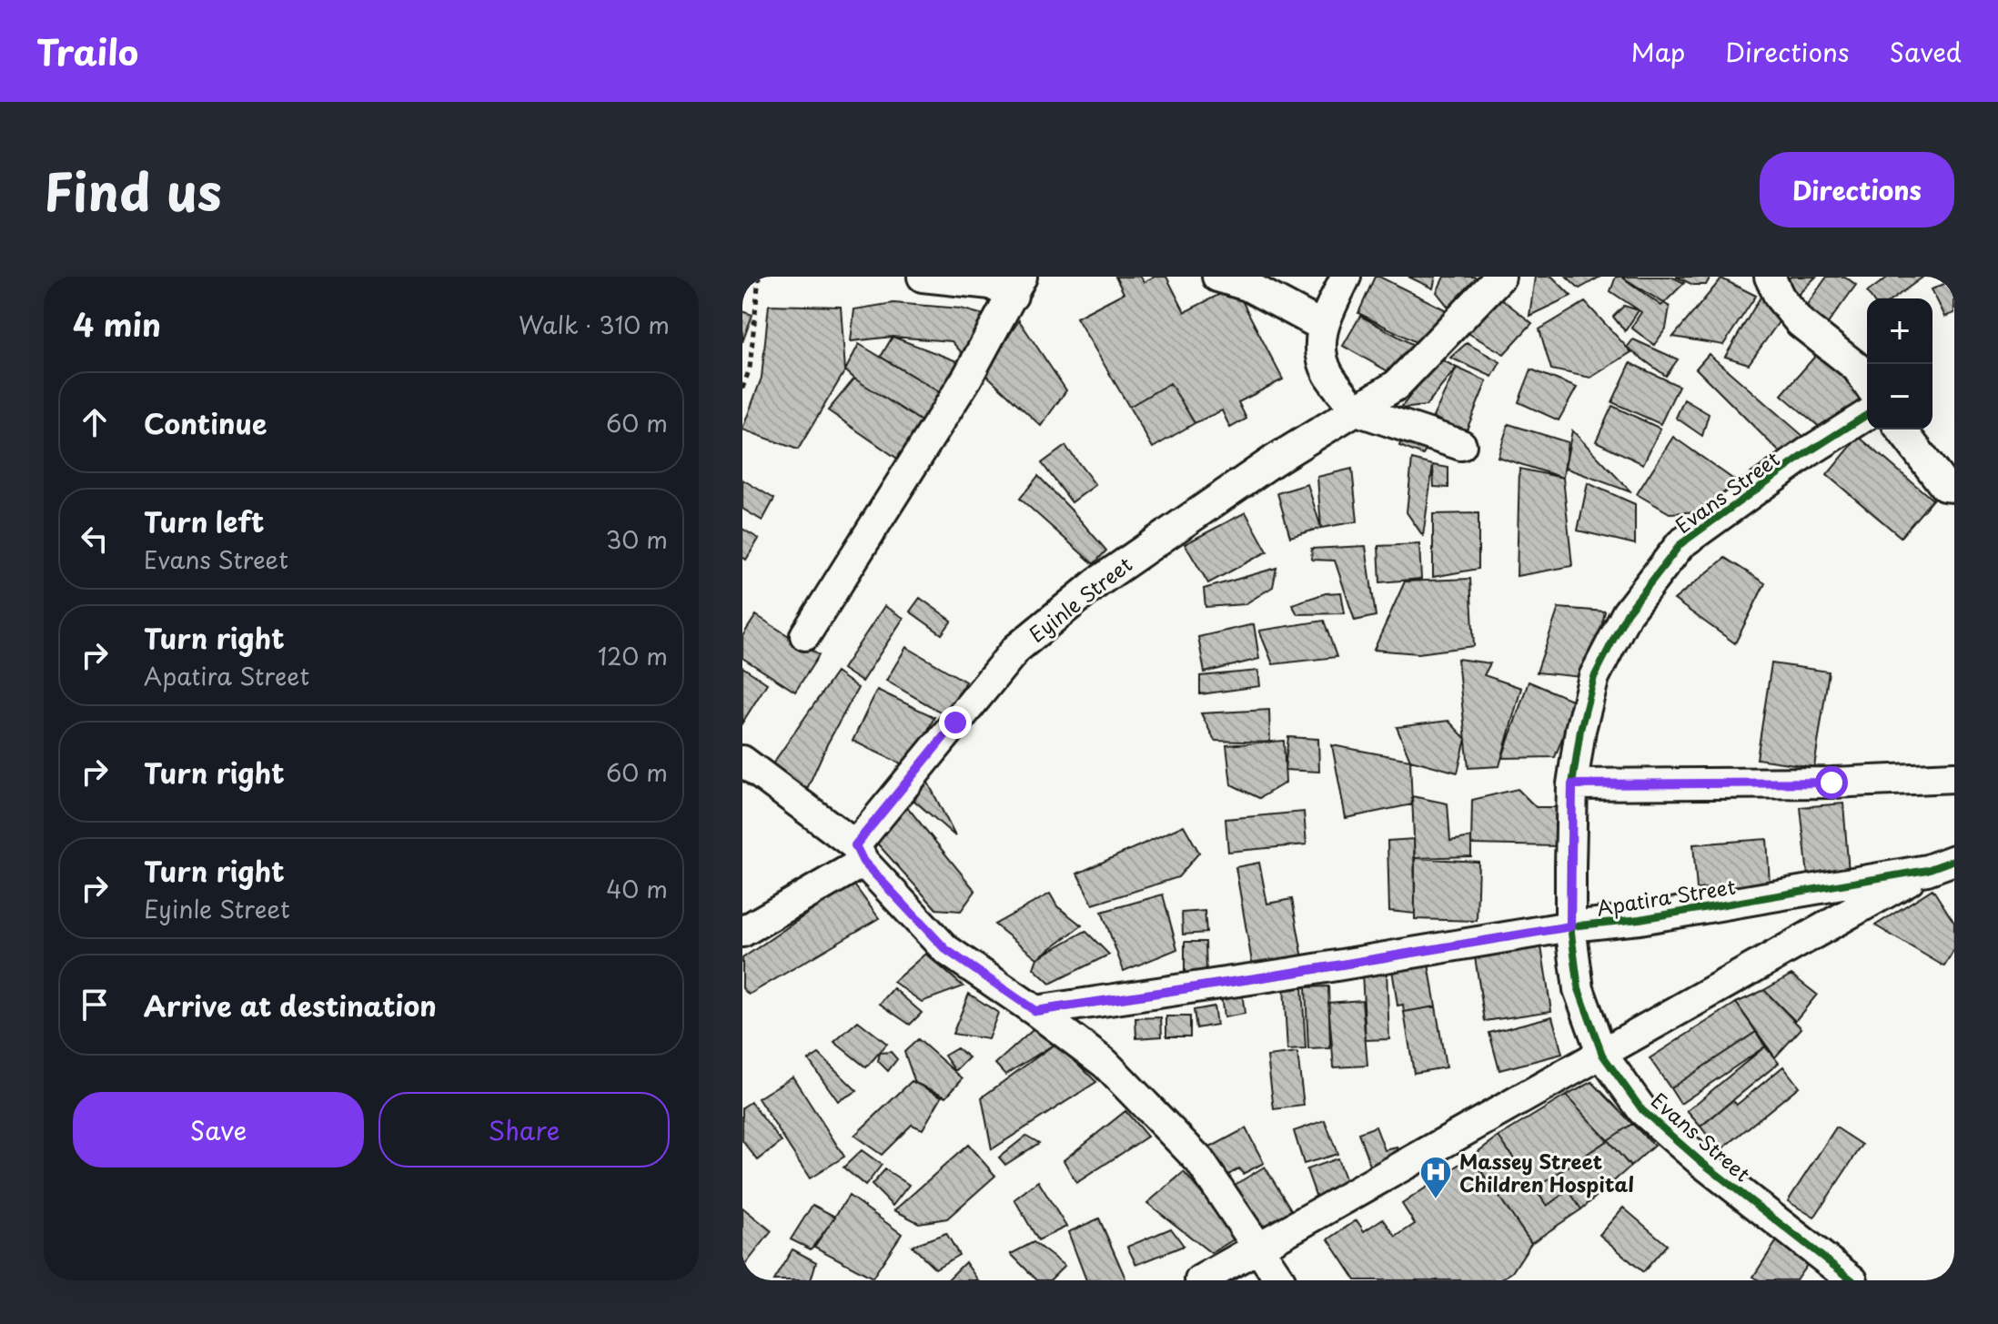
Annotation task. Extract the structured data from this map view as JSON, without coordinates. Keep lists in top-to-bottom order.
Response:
{
  "streets": {
    "street": ["Evans Street", "Eyinle Street", "Apatira Street"]
  },
  "crossings": [
    ["Evans Street", "Apatira Street"]
  ],
  "places": {
    "hospital": ["Massey Street Children Hospital"]
  },
  "page": {
    "header": "Trailo",
    "nav": ["Map", "Directions", "Saved"],
    "title": "Find us",
    "buttons": [
      "Directions",
      ["Save", "Share"]
    ],
    "heading": ["4 min", "Walk · 310 m"],
    "map_buttons": ["+", "−"],
    "list": [
      ["Continue", "60 m"],
      ["Turn left", "Evans Street", "30 m"],
      ["Turn right", "Apatira Street", "120 m"],
      ["Turn right", "60 m"],
      ["Turn right", "Eyinle Street", "40 m"],
      "Arrive at destination"
    ]
  }
}
